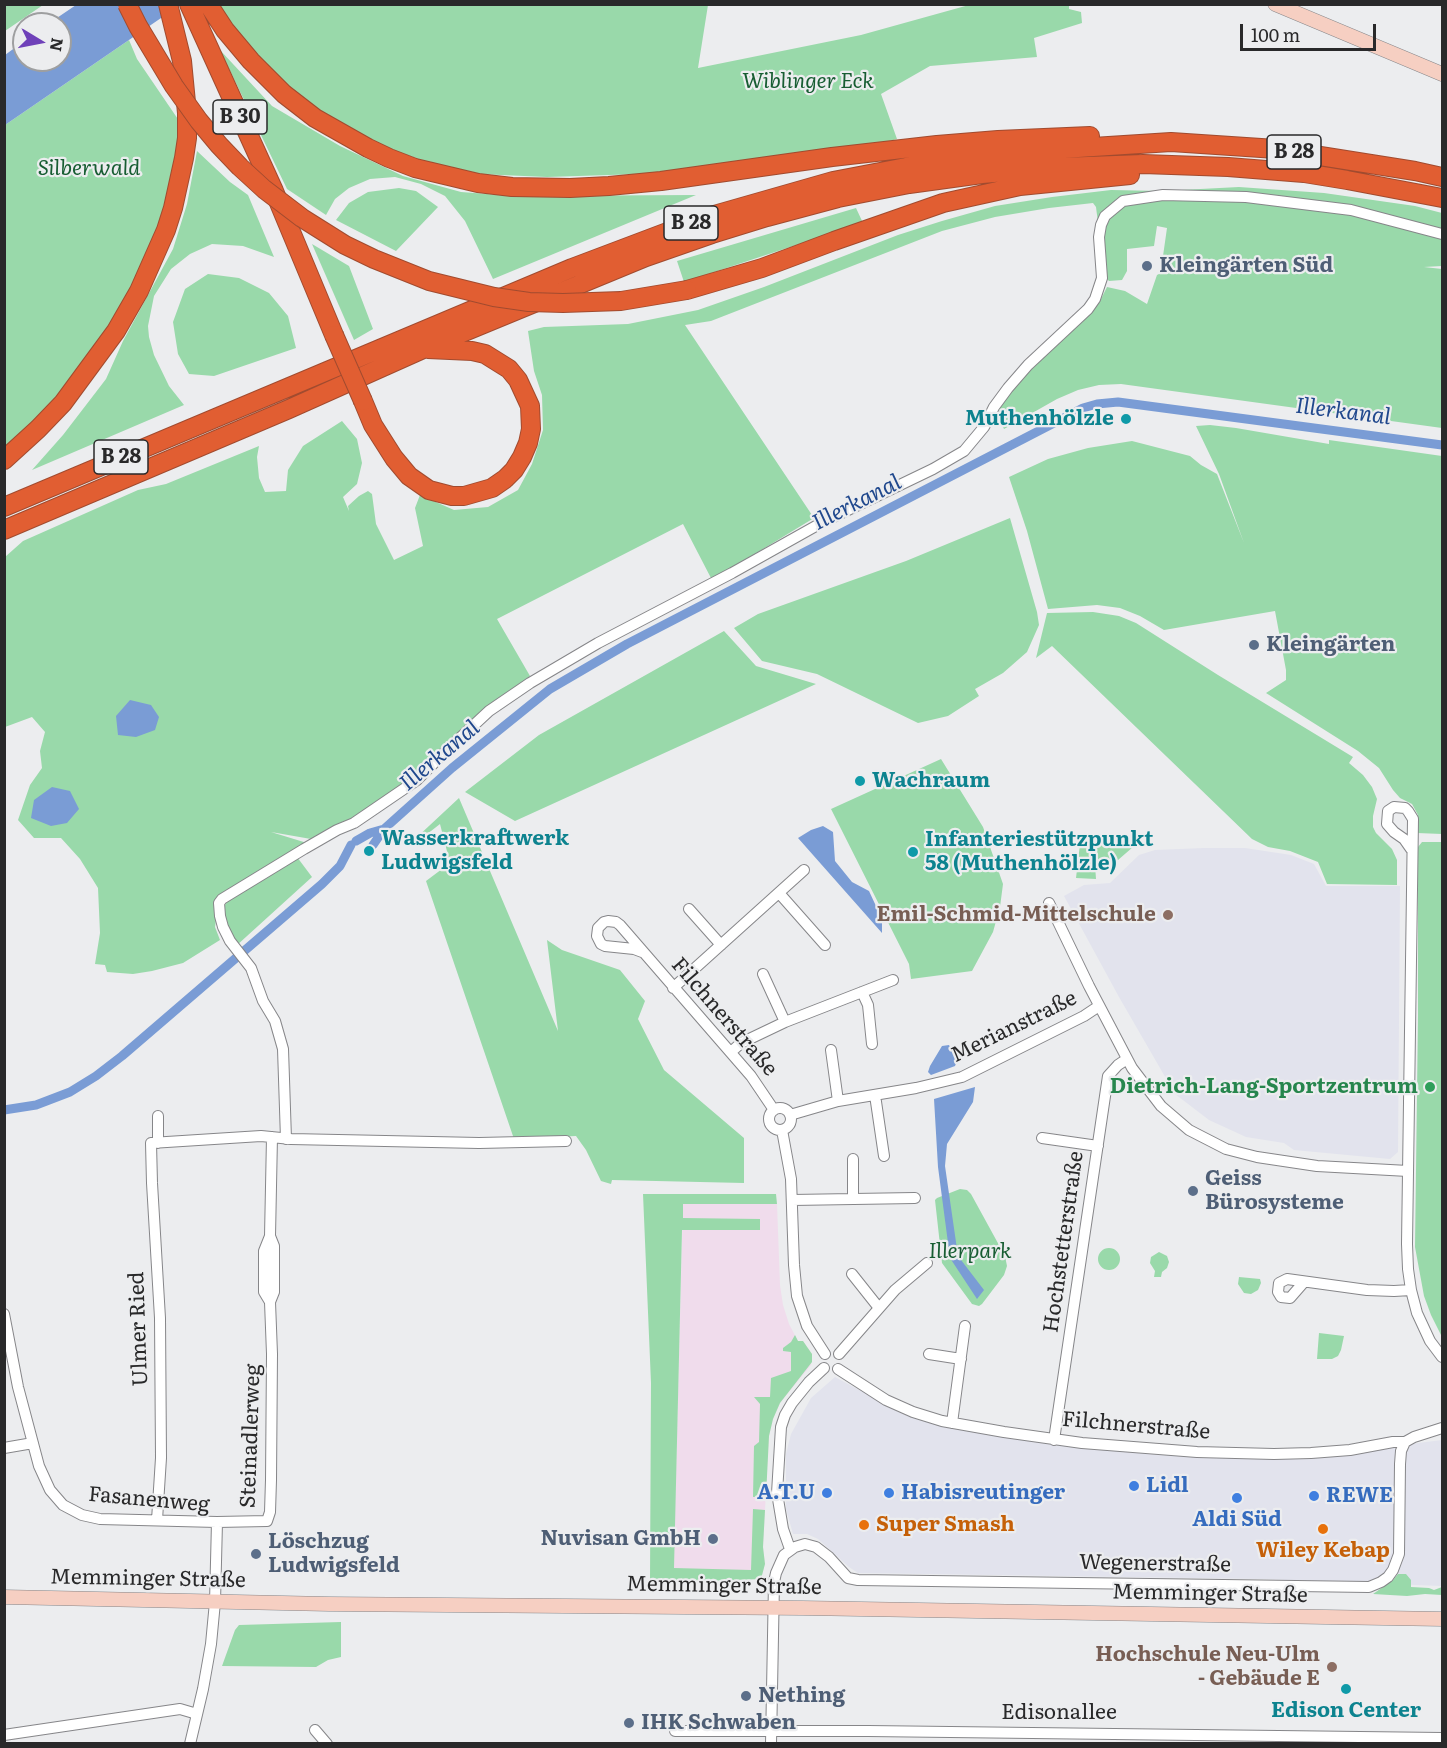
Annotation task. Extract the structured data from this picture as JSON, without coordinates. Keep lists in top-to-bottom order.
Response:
{
  "streets": {
    "highway": ["B 30", "B 28"],
    "main road": ["Memminger Straße"],
    "street": [
      "Filchnerstraße",
      "Merianstraße",
      "Hochstetterstraße",
      "Ulmer Ried",
      "Steinadlerweg",
      "Fasanenweg",
      "Wegenerstraße",
      "Edisonallee"
    ]
  },
  "crossings": [
    ["B 30", "B 28"],
    ["Filchnerstraße", "Merianstraße"],
    ["Filchnerstraße", "Hochstetterstraße"],
    ["Filchnerstraße", "Wegenerstraße"],
    ["Ulmer Ried", "Fasanenweg"],
    ["Steinadlerweg", "Fasanenweg"],
    ["Fasanenweg", "Memminger Straße"]
  ],
  "water": ["Illerkanal"],
  "parks": ["Wiblinger Eck", "Silberwald", "Illerpark"],
  "places": [
    "Kleingärten Süd",
    "Muthenhölzle",
    "Kleingärten",
    "Wachraum",
    "Wasserkraftwerk Ludwigsfeld",
    "Infanteriestützpunkt 58 (Muthenhölzle)",
    "Emil-Schmid-Mittelschule",
    "Dietrich-Lang-Sportzentrum",
    "Geiss Bürosysteme",
    "Lidl",
    "A.T.U",
    "Habisreutinger",
    "REWE",
    "Aldi Süd",
    "Super Smash",
    "Wiley Kebap",
    "Nuvisan GmbH",
    "Löschzug Ludwigsfeld",
    "Hochschule Neu-Ulm - Gebäude E",
    "Edison Center",
    "Nething",
    "IHK Schwaben"
  ],
  "scale_bar": "100 m",
  "north": "right"
}
